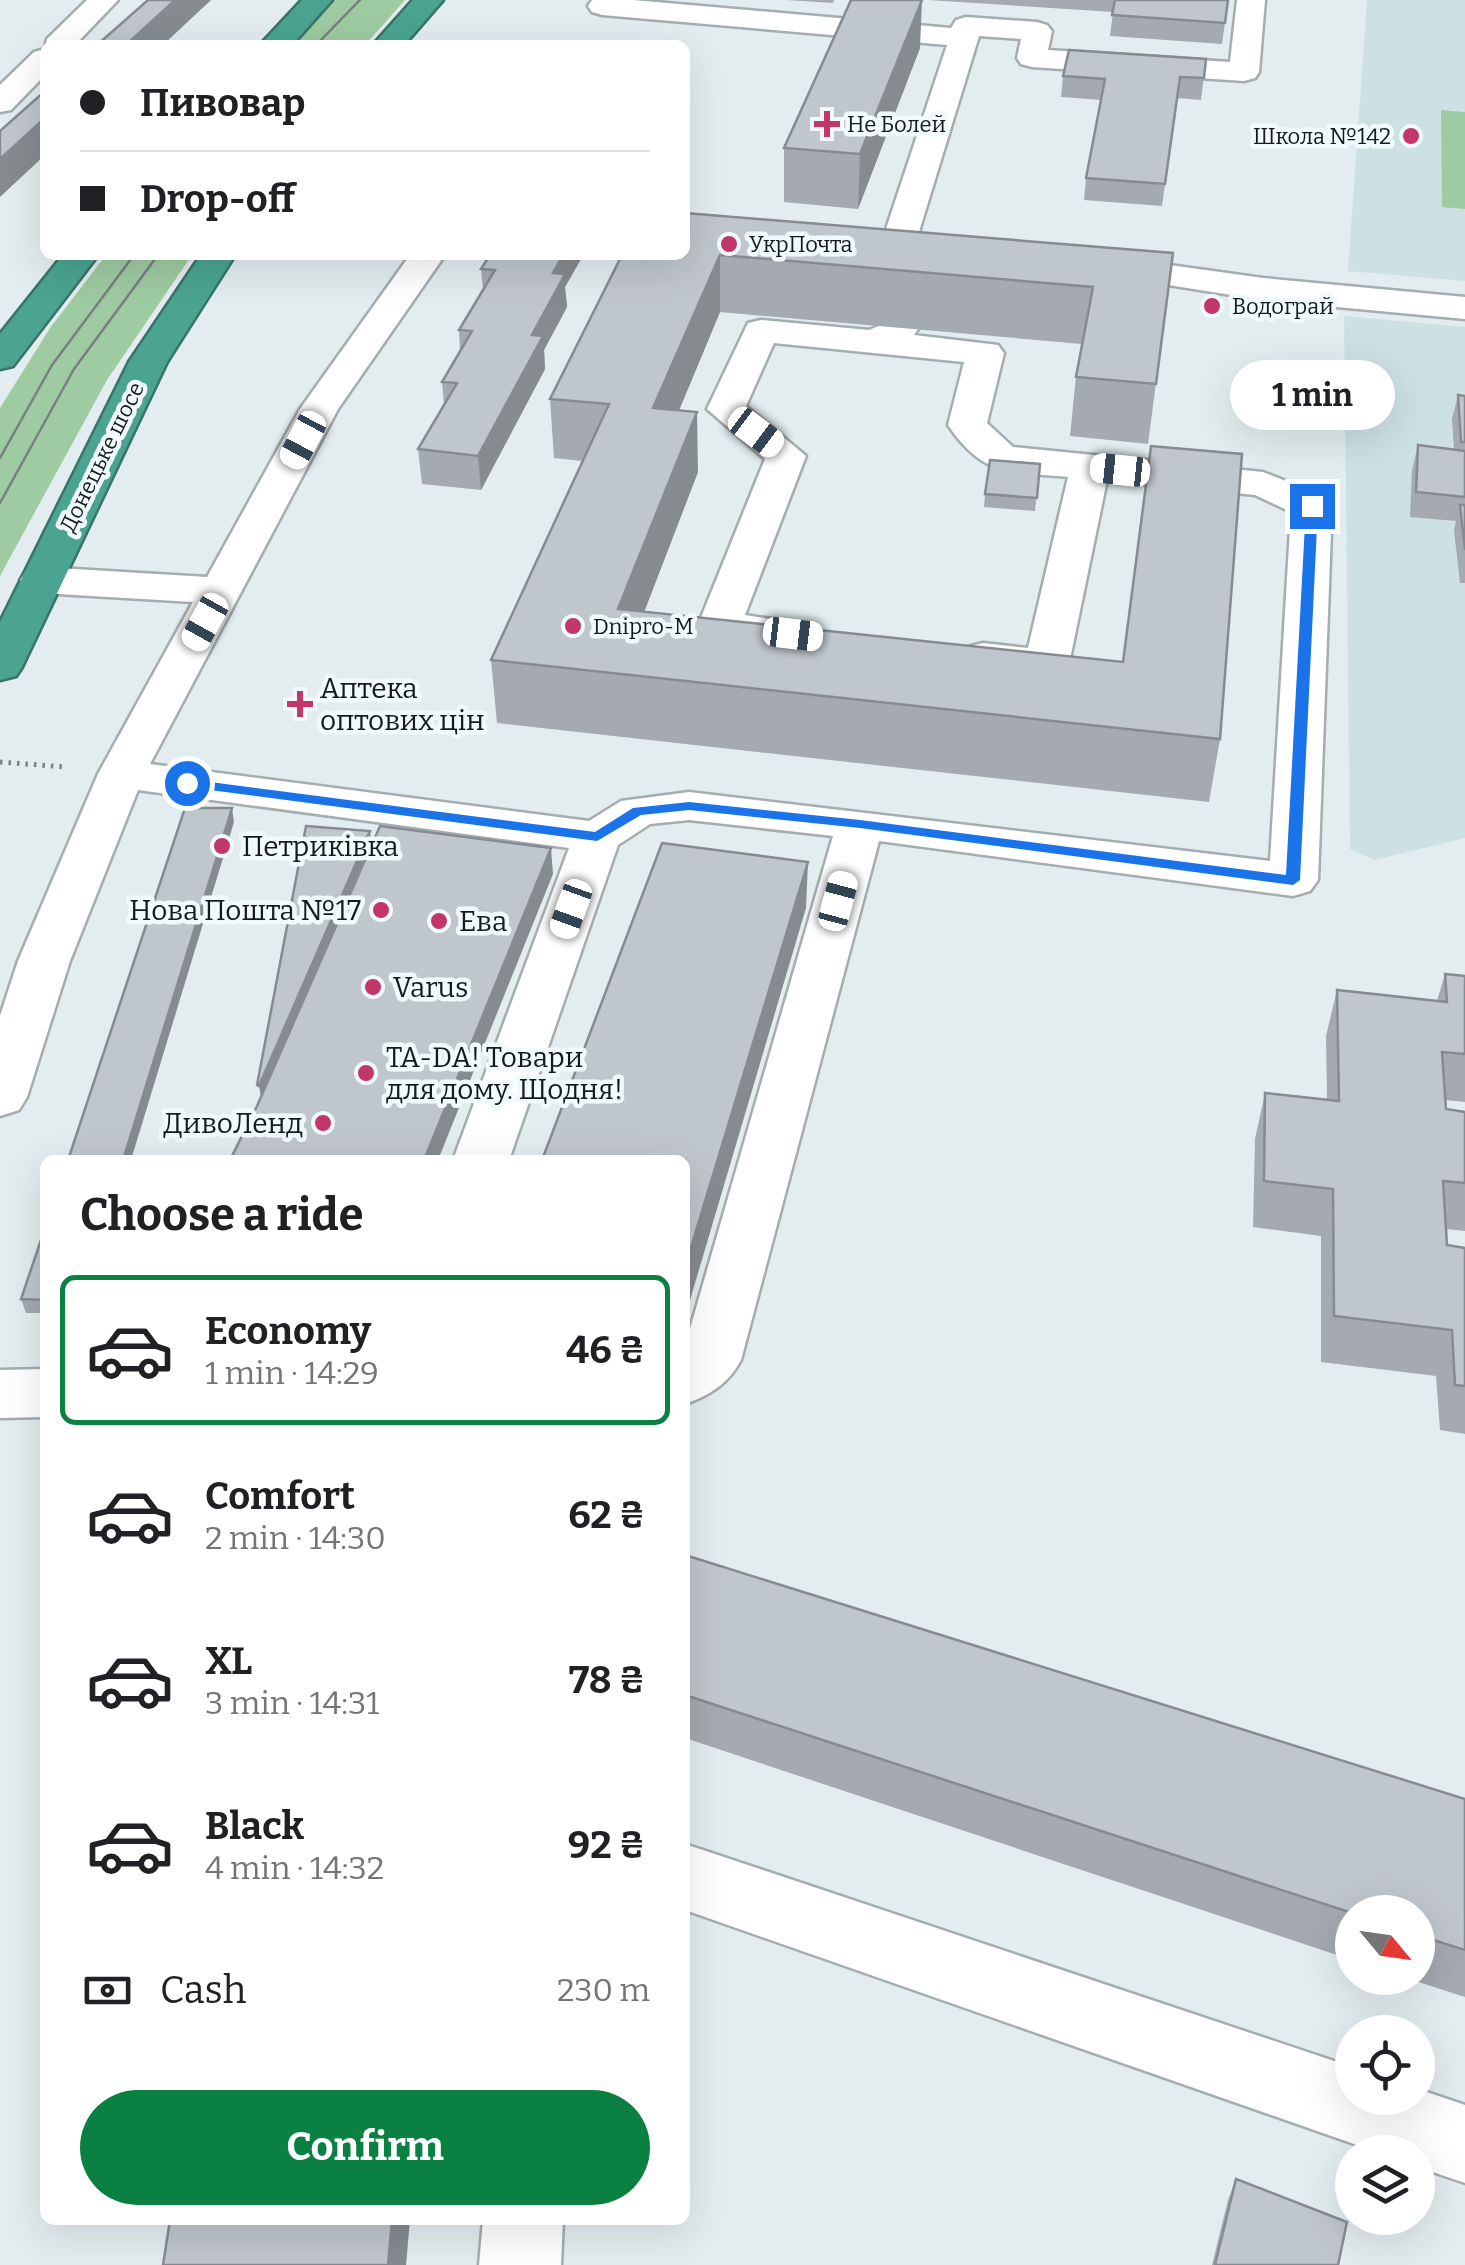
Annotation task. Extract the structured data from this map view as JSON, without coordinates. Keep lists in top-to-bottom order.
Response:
{
  "streets": {
    "highway": ["Донецьке шосе"]
  },
  "places": {
    "health": ["Не Болей", "Аптека оптових цін"],
    "other": [
      "Школа №142",
      "УкрПочта",
      "Водограй",
      "Dnipro-M",
      "Петриківка",
      "Нова Пошта №17",
      "Ева",
      "Varus",
      "TA-DA! Товари для дому. Щодня!",
      "ДивоЛенд"
    ]
  },
  "north": "bottom right",
  "page": {
    "banner": ["Пивовар", "Drop-off"],
    "bubble": "1 min",
    "heading": "Choose a ride",
    "list": [
      {
        "name": "Economy",
        "note": "1 min · 14:29",
        "value": "46 ₴"
      },
      {
        "name": "Comfort",
        "note": "2 min · 14:30",
        "value": "62 ₴"
      },
      {
        "name": "XL",
        "note": "3 min · 14:31",
        "value": "78 ₴"
      },
      {
        "name": "Black",
        "note": "4 min · 14:32",
        "value": "92 ₴"
      }
    ],
    "pay": ["Cash", "230 m"],
    "buttons": "Confirm"
  }
}
